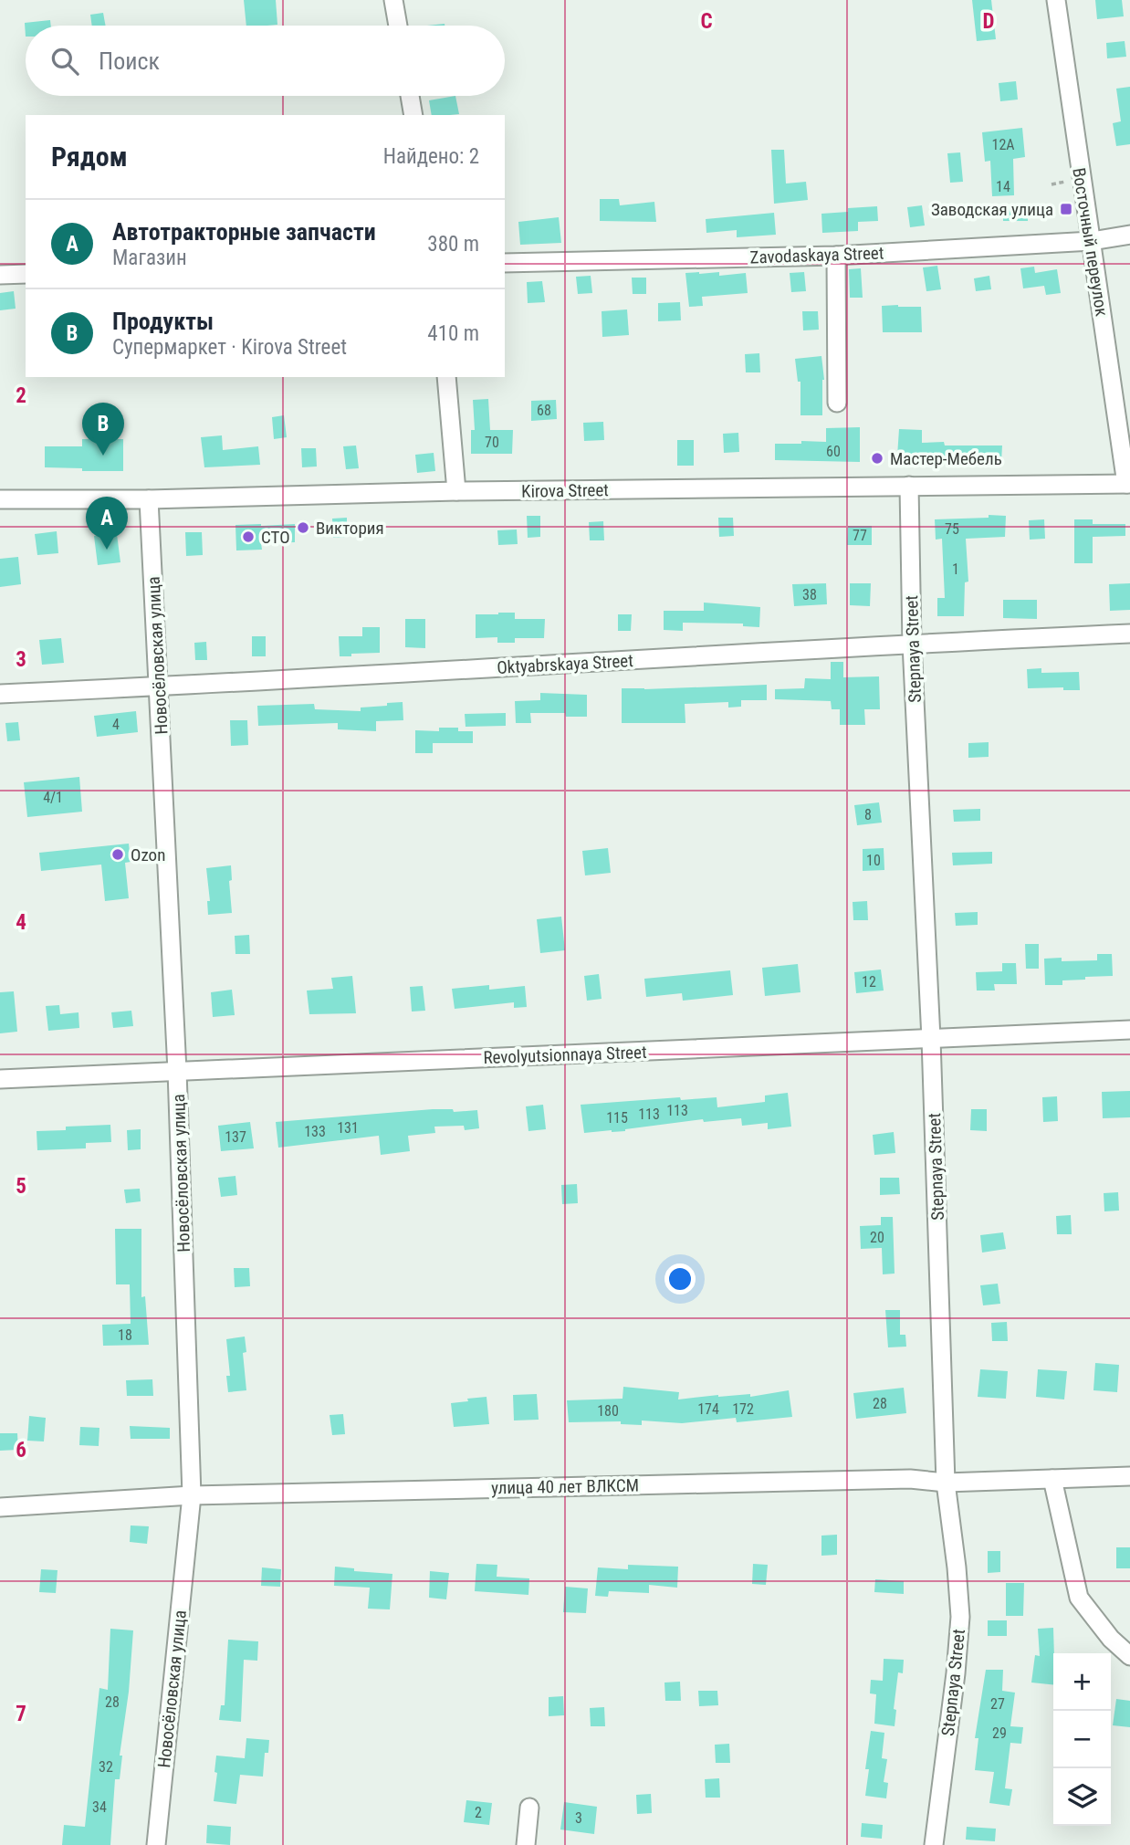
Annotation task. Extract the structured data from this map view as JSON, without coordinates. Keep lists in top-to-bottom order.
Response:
{
  "streets": {
    "street": [
      "Восточный переулок",
      "Zavodaskaya Street",
      "Kirova Street",
      "Stepnaya Street",
      "Новосёловская улица",
      "Oktyabrskaya Street",
      "Revolyutsionnaya Street",
      "улица 40 лет ВЛКСМ"
    ]
  },
  "crossings": [
    ["Восточный переулок", "Zavodaskaya Street"],
    ["Восточный переулок", "Kirova Street"],
    ["Kirova Street", "Stepnaya Street"],
    ["Kirova Street", "Новосёловская улица"],
    ["Stepnaya Street", "Oktyabrskaya Street"],
    ["Stepnaya Street", "Revolyutsionnaya Street"],
    ["Stepnaya Street", "улица 40 лет ВЛКСМ"],
    ["Новосёловская улица", "Oktyabrskaya Street"],
    ["Новосёловская улица", "Revolyutsionnaya Street"],
    ["Новосёловская улица", "улица 40 лет ВЛКСМ"]
  ],
  "places": {
    "transit": ["Заводская улица"],
    "other": [
      "Мастер-Мебель",
      "Виктория",
      "СТО",
      "Ozon"
    ]
  },
  "house_numbers": [
    "12А",
    "14",
    "68",
    "70",
    "60",
    "75",
    "77",
    "1",
    "38",
    "4",
    "4/1",
    "8",
    "10",
    "12",
    "113",
    "113",
    "115",
    "131",
    "133",
    "137",
    "20",
    "18",
    "28",
    "174",
    "172",
    "180",
    "28",
    "27",
    "29",
    "32",
    "34",
    "2",
    "3"
  ],
  "page": {
    "search": "Поиск",
    "heading": ["Рядом", "Найдено: 2"],
    "list": [
      {
        "mark": "A",
        "name": "Автотракторные запчасти",
        "note": "Магазин",
        "value": "380 m"
      },
      {
        "mark": "B",
        "name": "Продукты",
        "note": "Супермаркет · Kirova Street",
        "value": "410 m"
      }
    ],
    "pins": ["B", "A"],
    "map_buttons": ["+", "−"]
  },
  "grid": {
    "columns": ["C", "D"],
    "rows": [
      "2",
      "3",
      "4",
      "5",
      "6",
      "7"
    ]
  }
}
